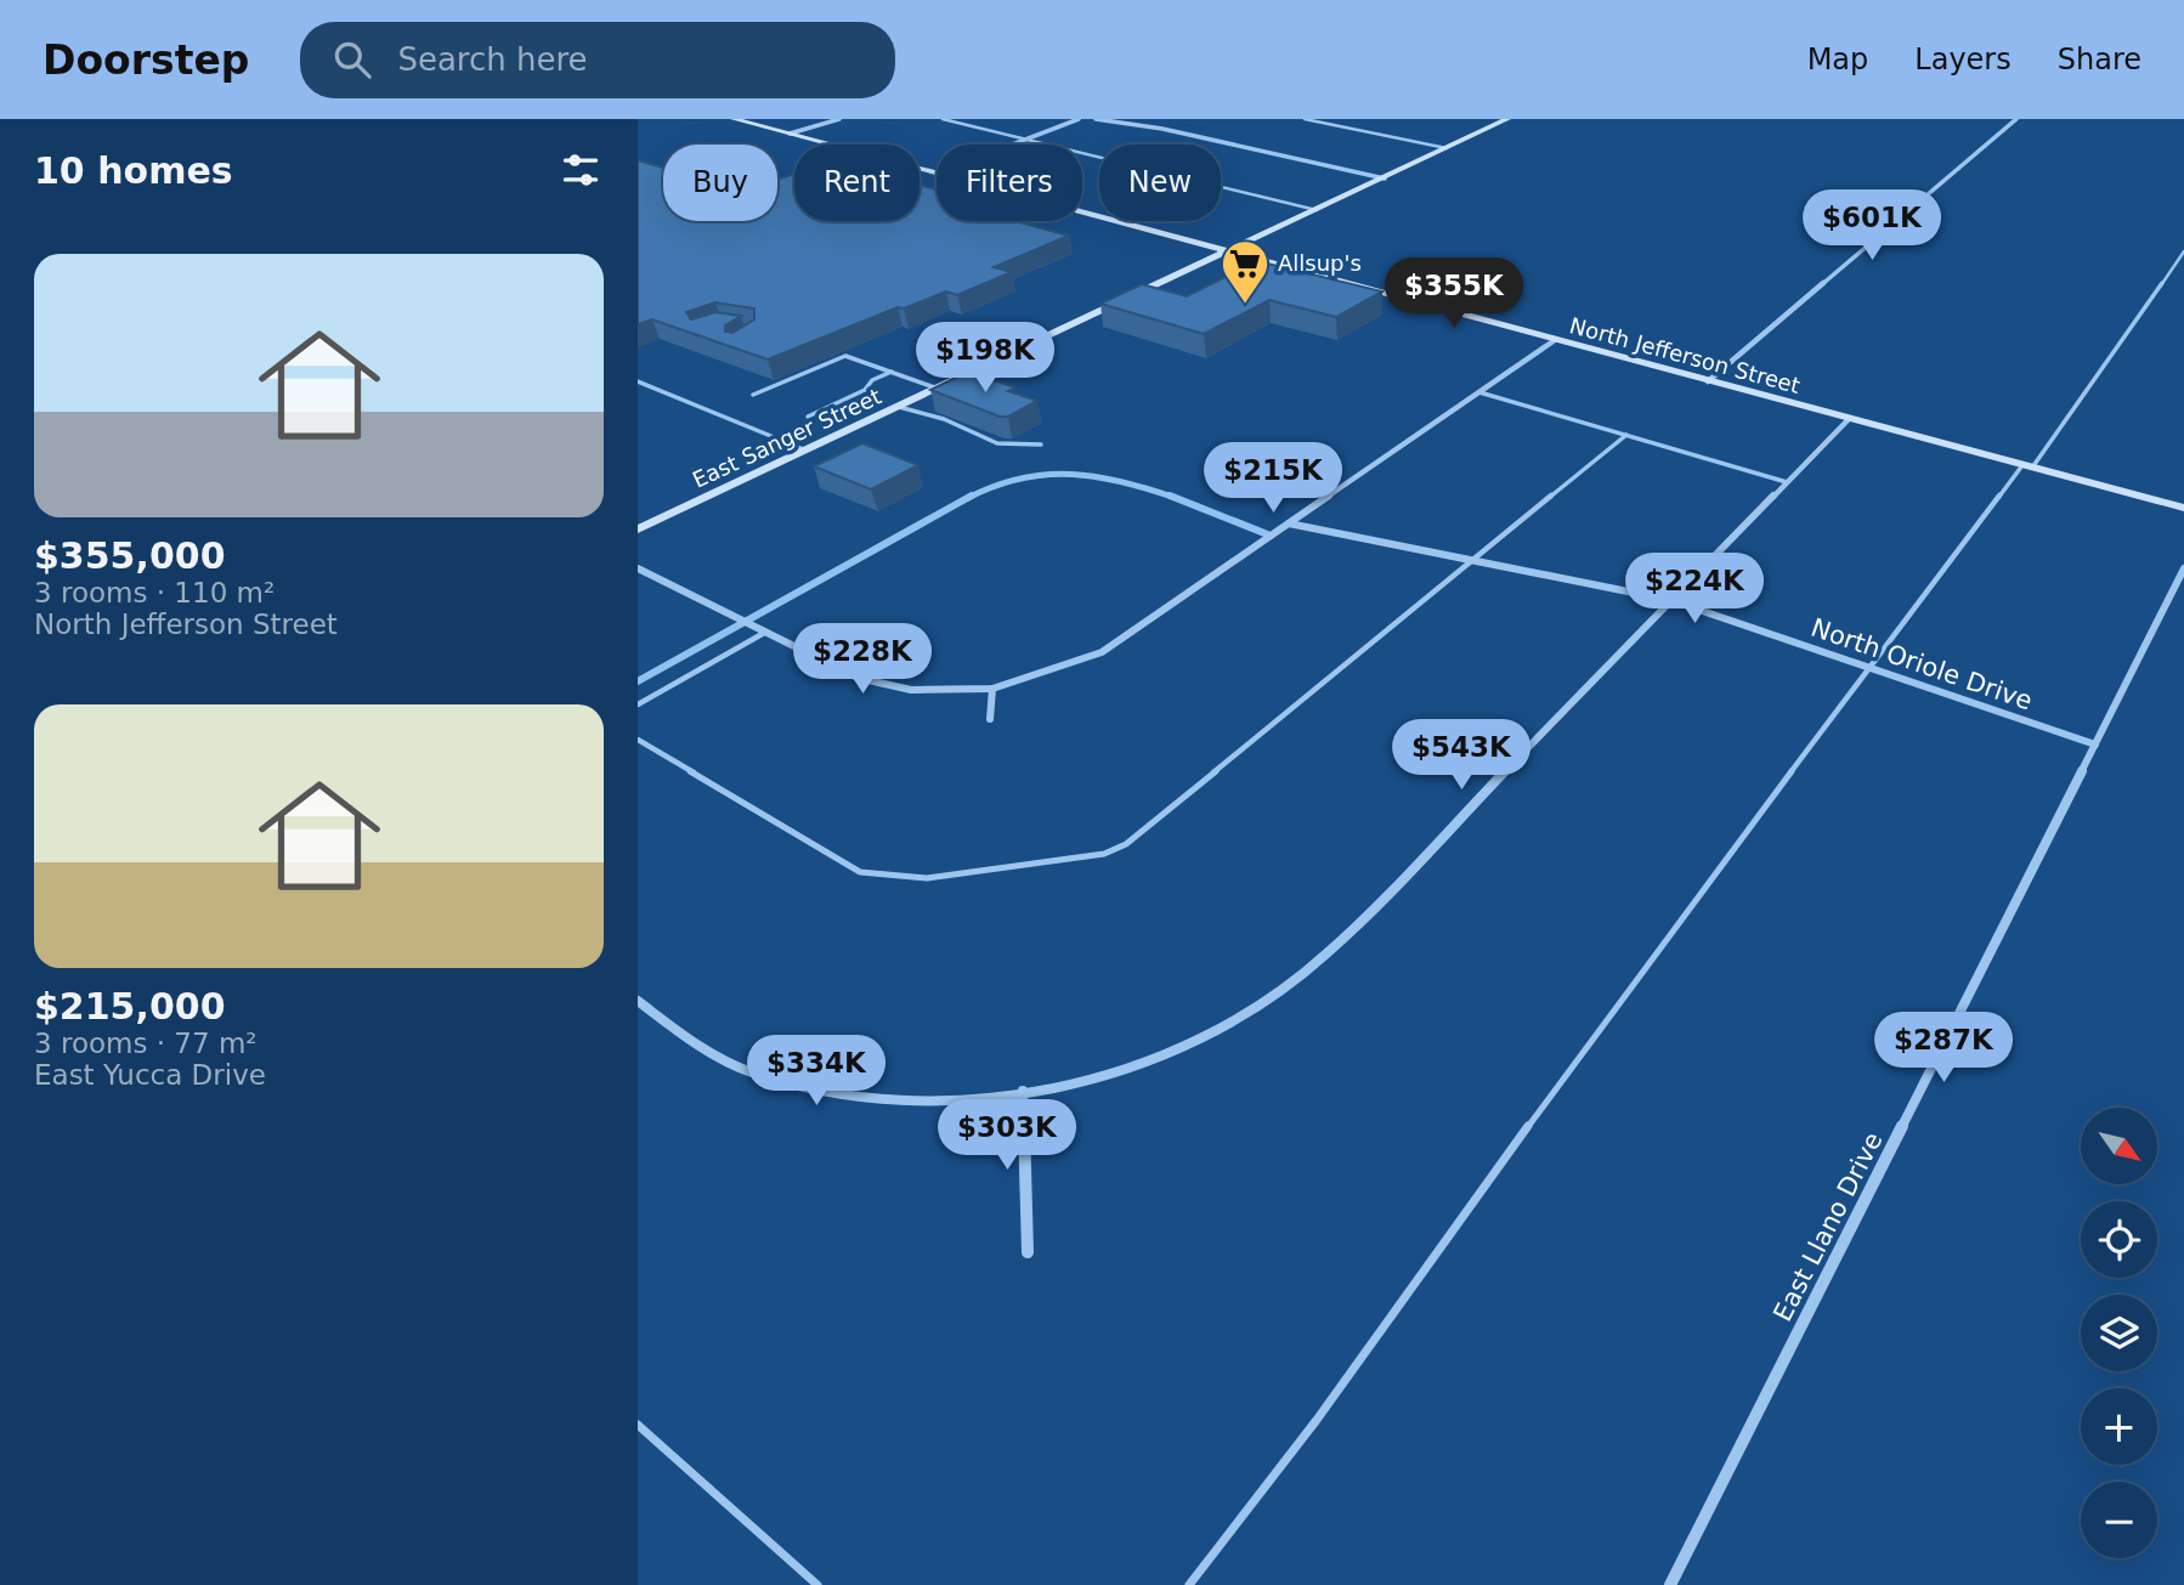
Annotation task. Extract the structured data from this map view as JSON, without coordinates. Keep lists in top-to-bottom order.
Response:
{
  "streets": {
    "street": [
      "North Jefferson Street",
      "East Sanger Street",
      "North Oriole Drive",
      "East Llano Drive"
    ]
  },
  "crossings": [
    ["North Jefferson Street", "East Sanger Street"],
    ["North Oriole Drive", "East Llano Drive"]
  ],
  "places": {
    "supermarket": ["Allsup's"]
  },
  "north": "bottom right",
  "page": {
    "header": "Doorstep",
    "search": "Search here",
    "nav": ["Map", "Layers", "Share"],
    "heading": "10 homes",
    "chip": [
      "Buy",
      "Rent",
      "Filters",
      "New"
    ],
    "price": [
      "$601K",
      "$355K",
      "$198K",
      "$215K",
      "$224K",
      "$228K",
      "$543K",
      "$287K",
      "$334K",
      "$303K"
    ],
    "list": [
      {
        "name": "$355,000",
        "note": "3 rooms · 110 m² · North Jefferson Street"
      },
      {
        "name": "$215,000",
        "note": "3 rooms · 77 m² · East Yucca Drive"
      }
    ],
    "map_buttons": ["+", "−"]
  }
}
